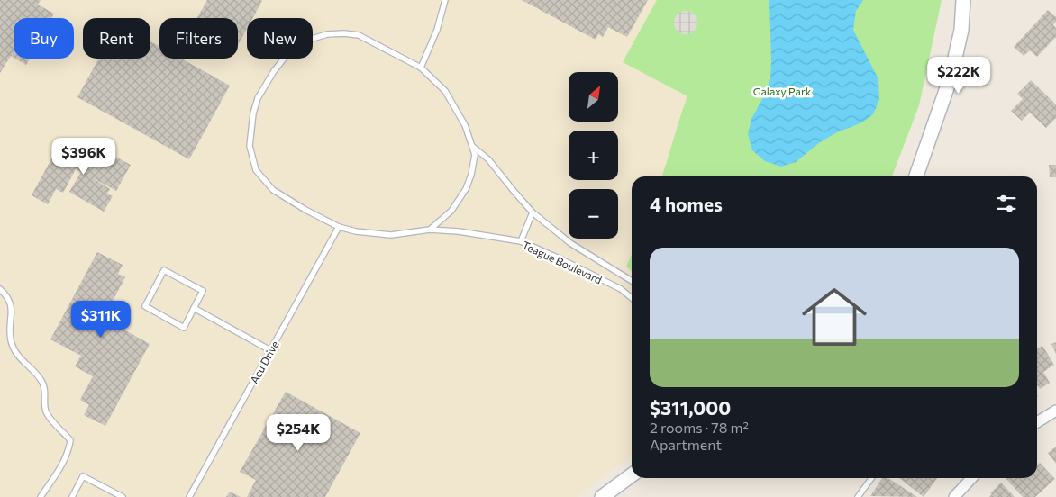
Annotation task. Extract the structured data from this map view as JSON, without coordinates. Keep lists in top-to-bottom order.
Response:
{
  "streets": {
    "lane": ["Teague Boulevard", "Acu Drive"]
  },
  "crossings": [
    ["Teague Boulevard", "Acu Drive"]
  ],
  "parks": ["Galaxy Park"],
  "north": "top right",
  "page": {
    "chip": [
      "Buy",
      "Rent",
      "Filters",
      "New"
    ],
    "price": [
      "$222K",
      "$396K",
      "$311K",
      "$254K"
    ],
    "map_buttons": ["+", "−"],
    "heading": "4 homes",
    "list": [
      {
        "name": "$311,000",
        "note": "2 rooms · 78 m² · Apartment"
      }
    ]
  }
}
